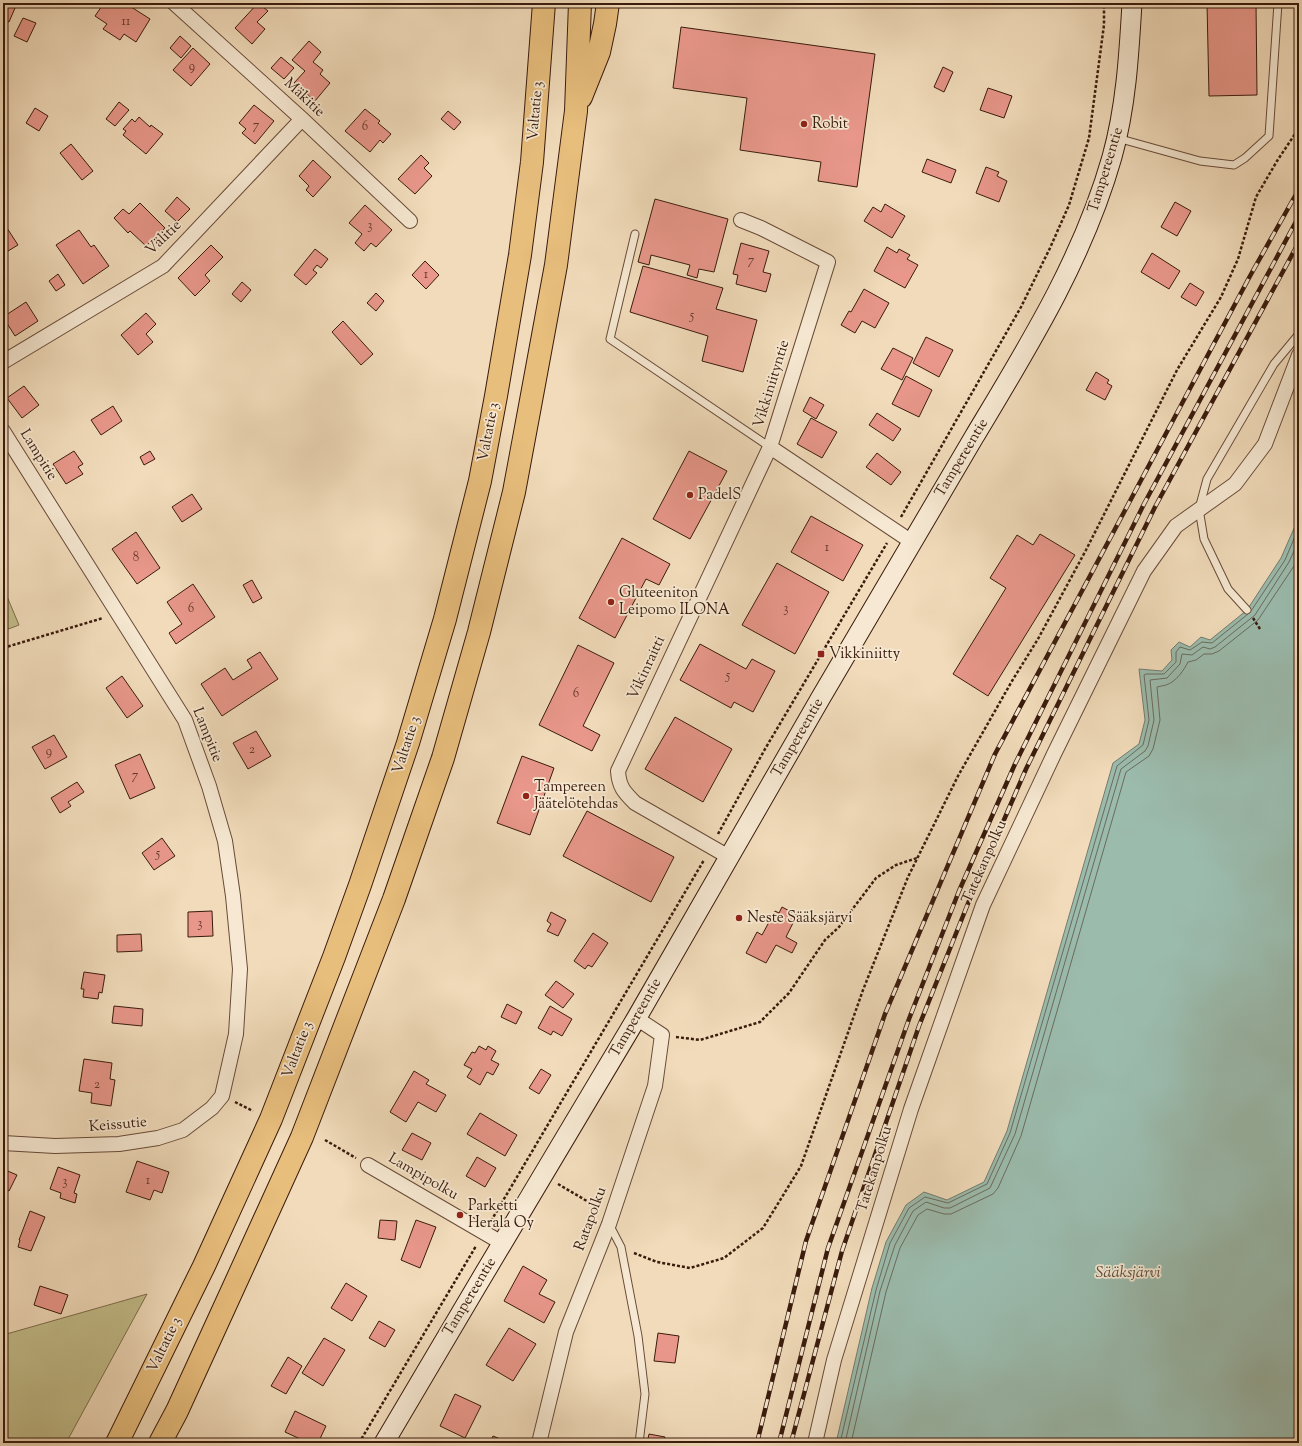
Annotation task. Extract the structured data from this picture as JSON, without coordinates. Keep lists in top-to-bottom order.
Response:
{
  "streets": {
    "highway": ["Valtatie 3"],
    "main road": ["Tampereentie"],
    "street": [
      "Mäkitie",
      "Välitie",
      "Vikkiniityntie",
      "Lampitie",
      "Vikinraitti",
      "Tatekanpolku",
      "Keissutie",
      "Lampipolku",
      "Ratapolku"
    ]
  },
  "crossings": [
    ["Mäkitie", "Välitie"],
    ["Tampereentie", "Vikkiniityntie"],
    ["Tampereentie", "Vikinraitti"],
    ["Tampereentie", "Lampipolku"],
    ["Vikkiniityntie", "Vikinraitti"],
    ["Lampitie", "Keissutie"]
  ],
  "water": ["Sääksjärvi"],
  "places": {
    "other": [
      "Robit",
      "PadelS",
      "Gluteeniton Leipomo ILONA",
      "Tampereen Jäätelötehdas",
      "Neste Sääksjärvi",
      "Parketti Herala Oy"
    ],
    "transit": ["Vikkiniitty"]
  },
  "house_numbers": [
    "11",
    "9",
    "7",
    "6",
    "3",
    "7",
    "1",
    "5",
    "1",
    "8",
    "6",
    "3",
    "5",
    "6",
    "2",
    "9",
    "7",
    "5",
    "3",
    "2",
    "1",
    "3"
  ]
}
